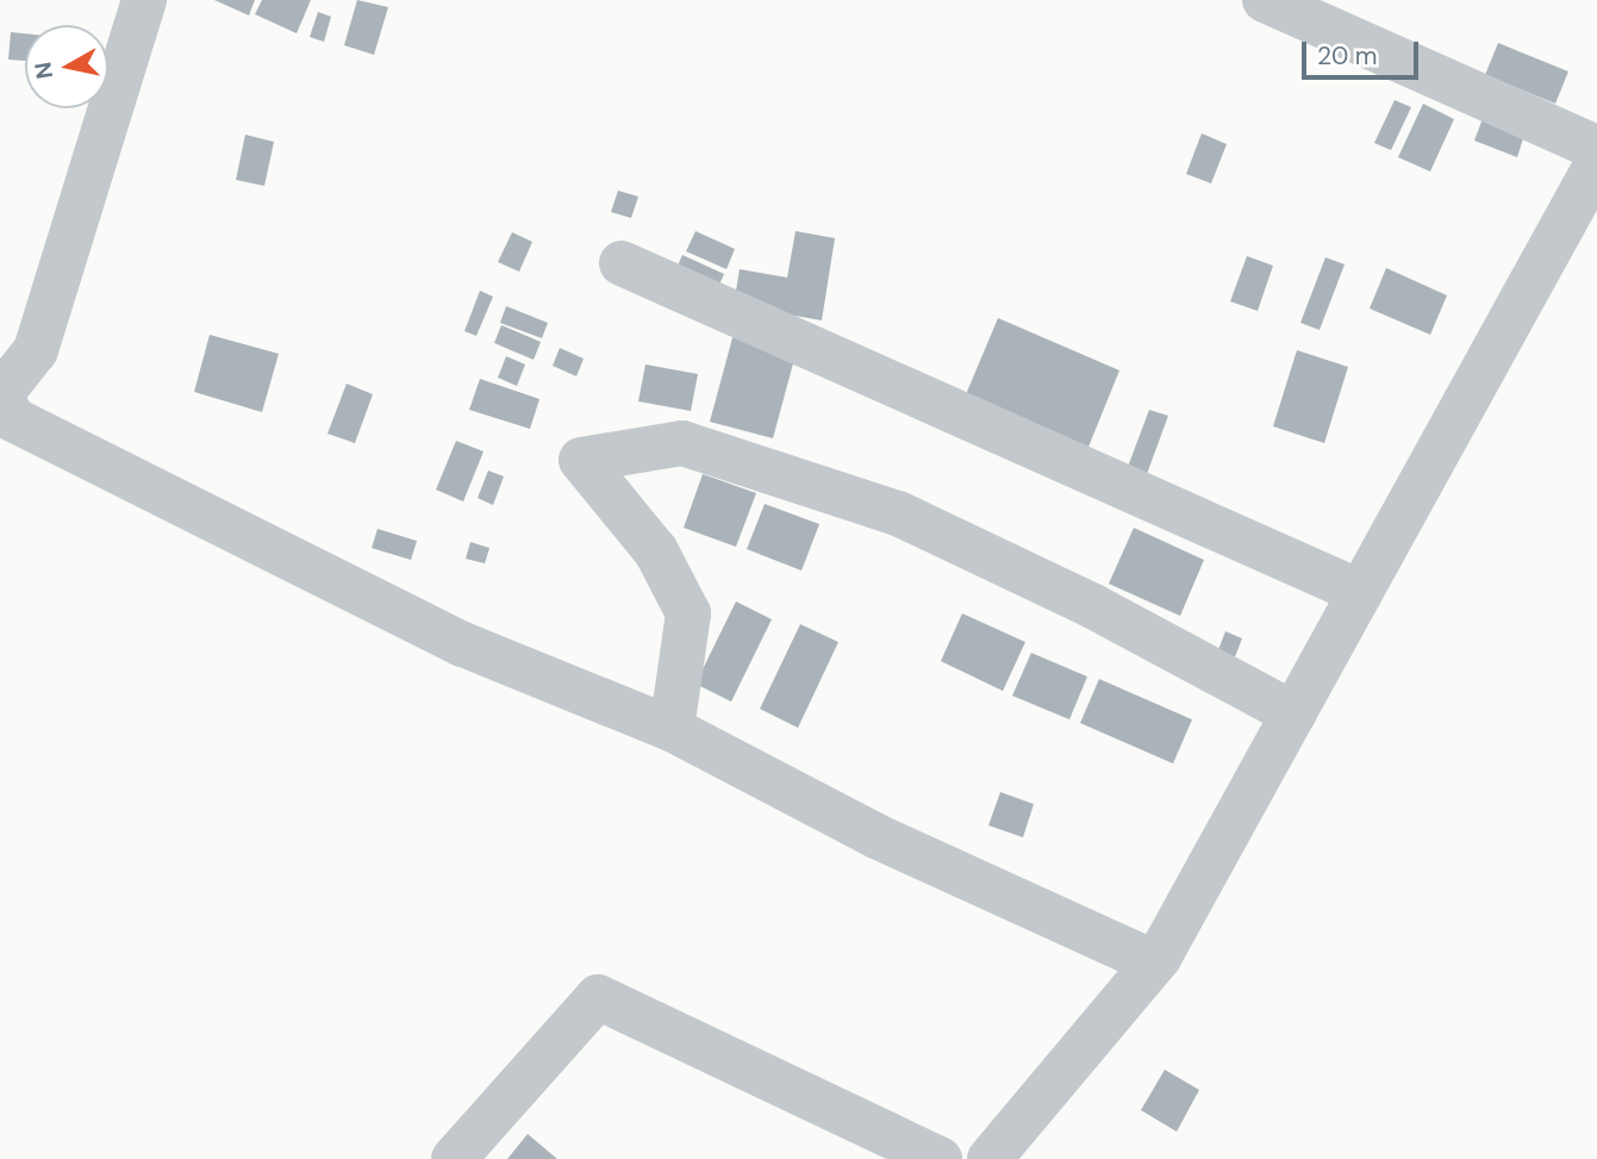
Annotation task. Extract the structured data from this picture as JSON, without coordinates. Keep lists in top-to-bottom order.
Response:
{
  "scale_bar": "20 m",
  "north": "left"
}
